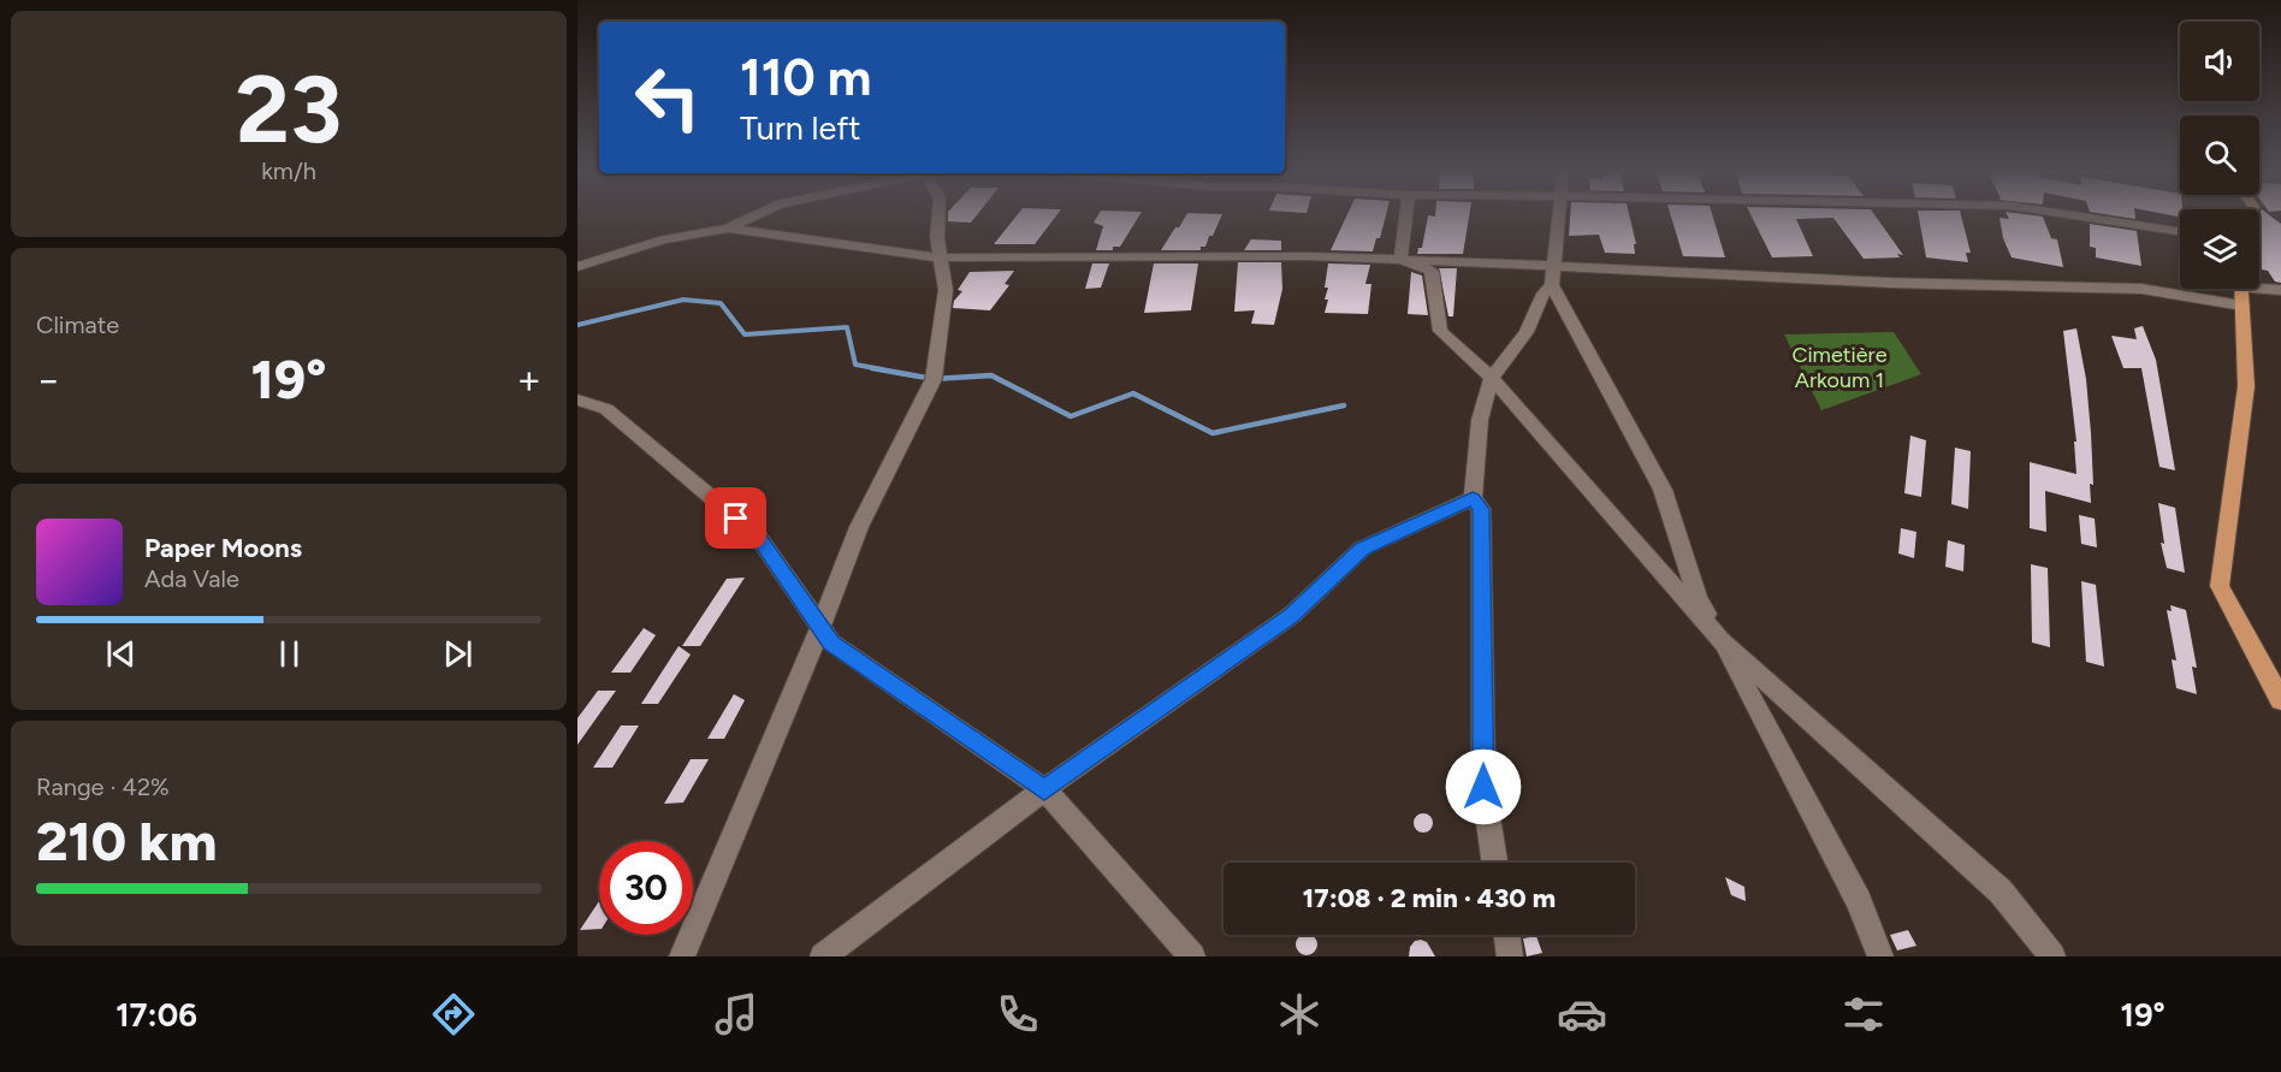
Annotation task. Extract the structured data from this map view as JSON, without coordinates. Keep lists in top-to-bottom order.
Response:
{
  "parks": ["Cimetière Arkoum 1"],
  "page": {
    "tile": [
      ["23", "km/h"],
      "Climate",
      ["Range · 42%", "210 km"]
    ],
    "turn": ["110 m", "Turn left"],
    "heat": ["−", "19°", "+"],
    "song": ["Paper Moons", "Ada Vale"],
    "limit": "30",
    "trip": "17:08 · 2 min · 430 m",
    "tabs": ["17:06", "19°"]
  }
}
